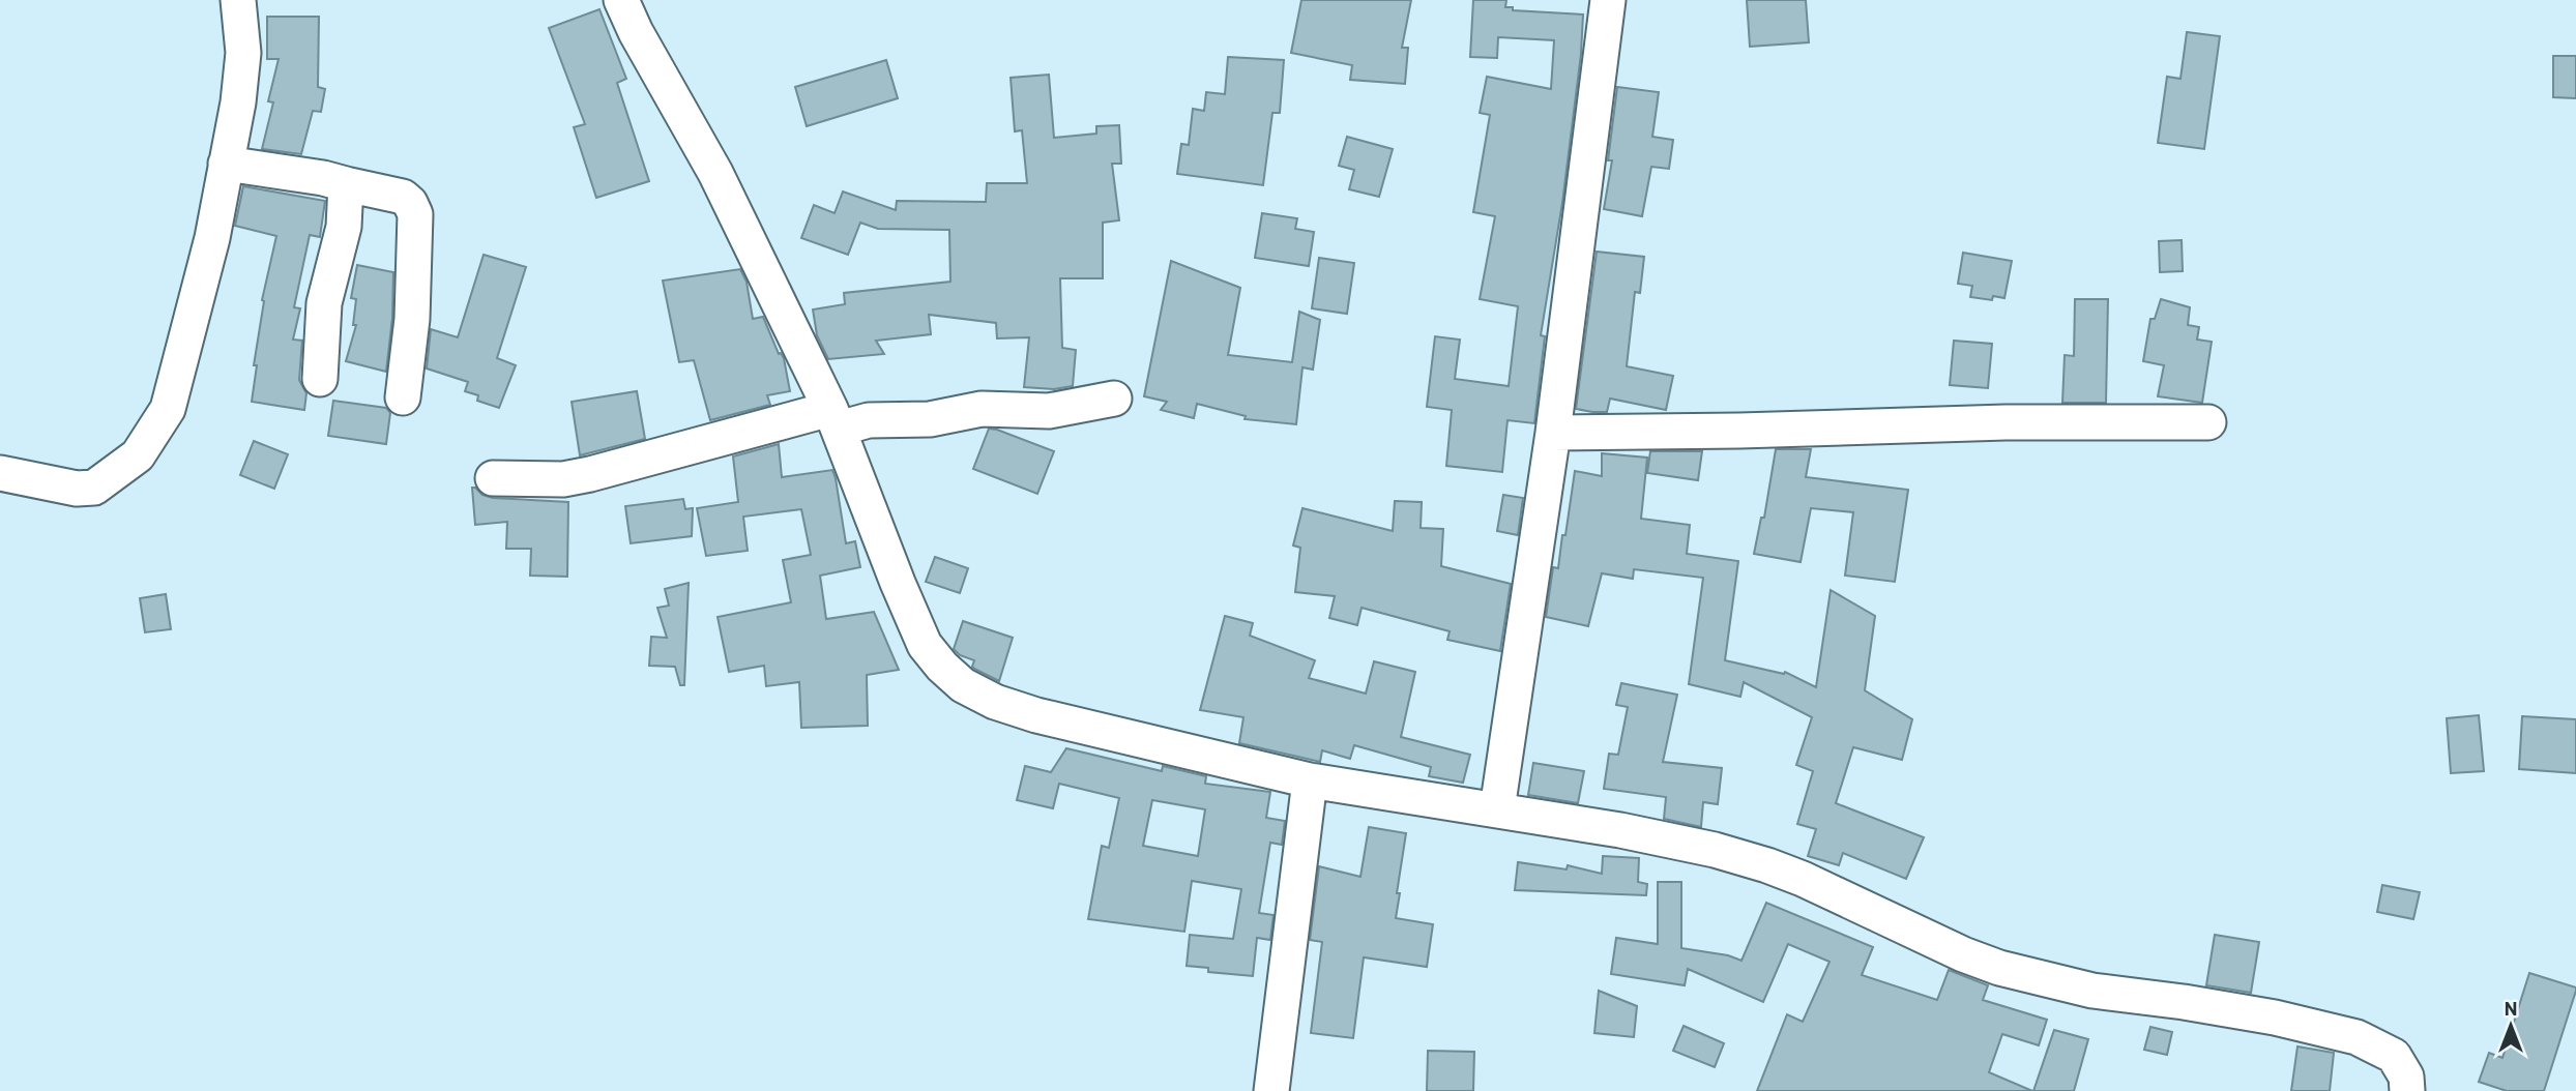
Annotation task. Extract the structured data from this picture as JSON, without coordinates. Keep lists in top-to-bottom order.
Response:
{
  "north": "top"
}
